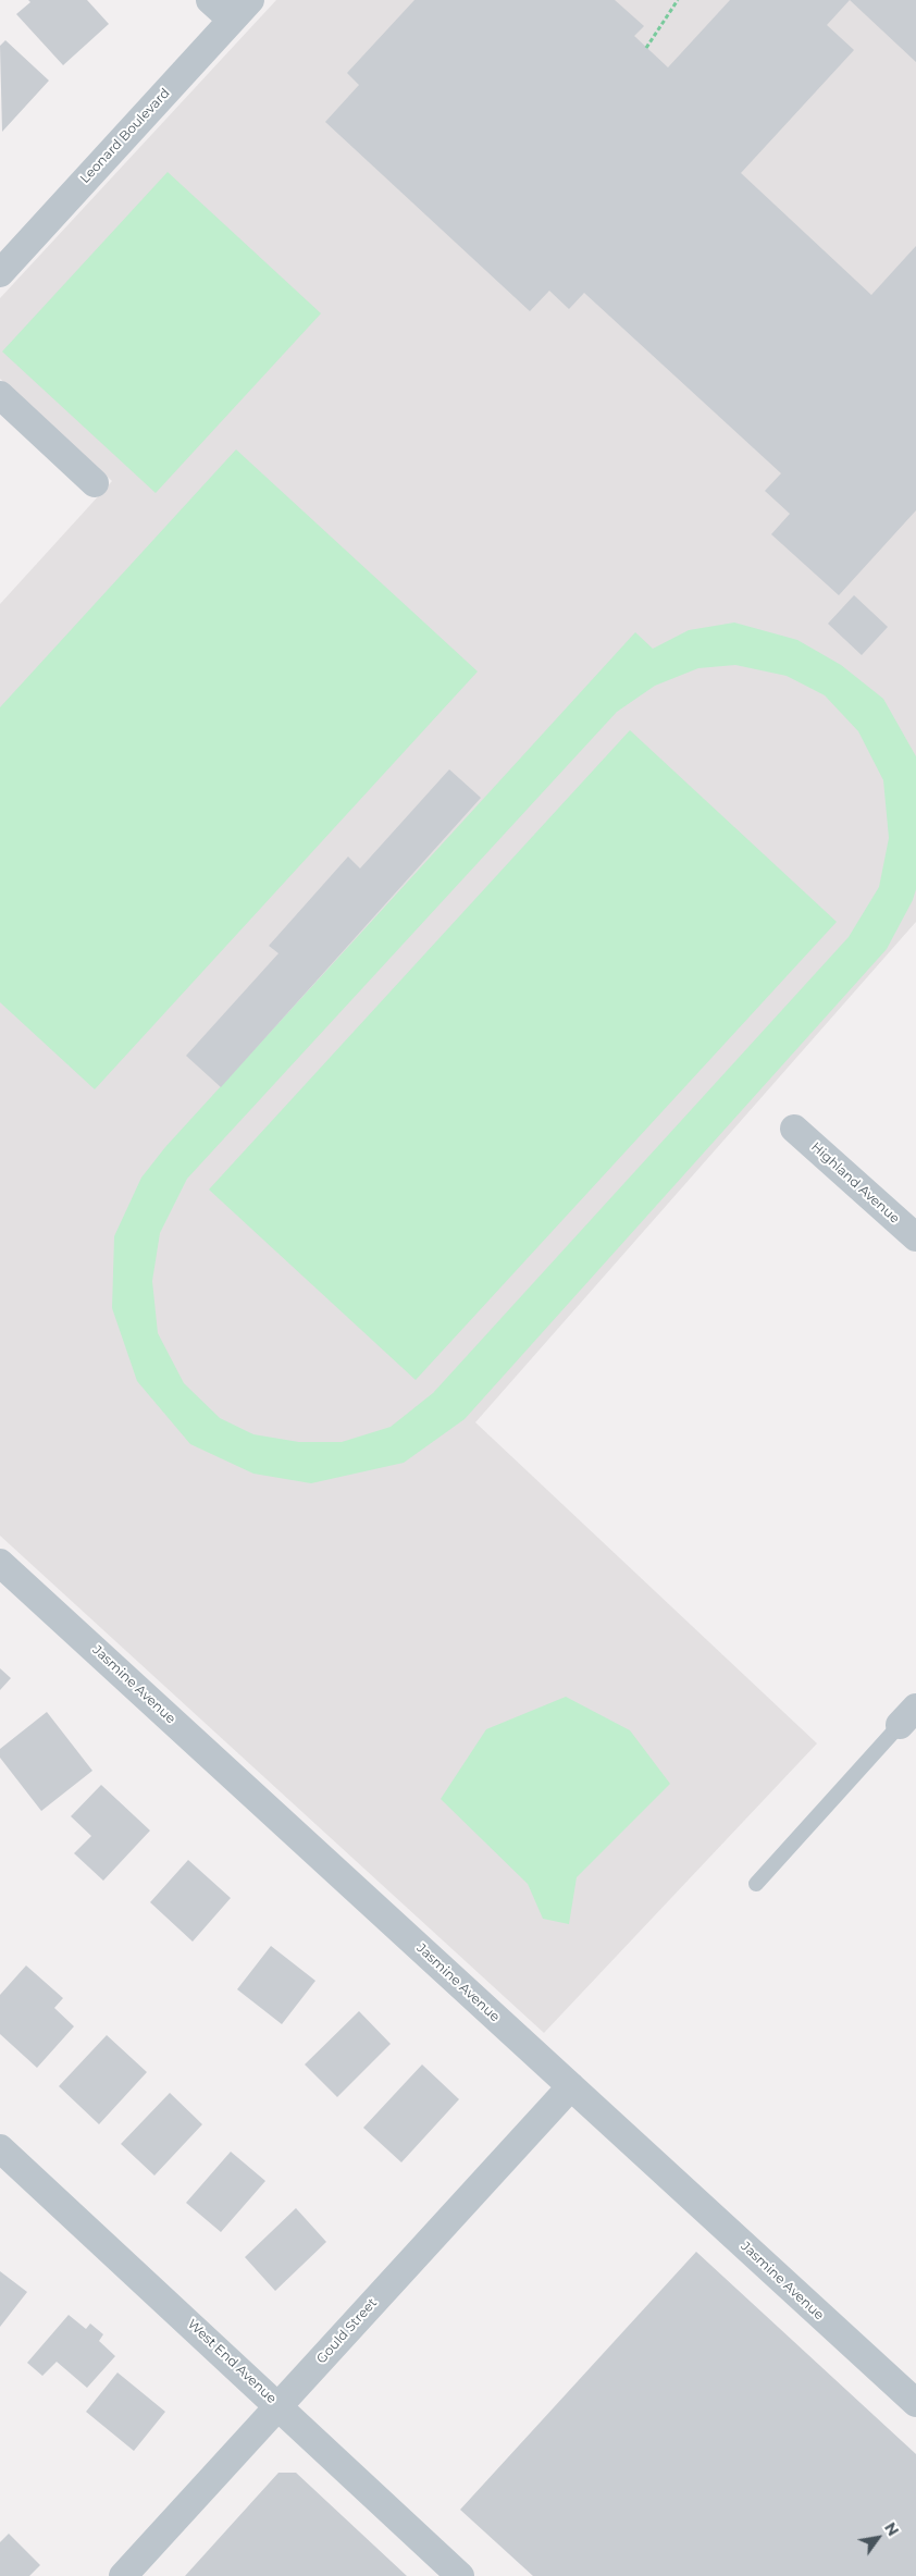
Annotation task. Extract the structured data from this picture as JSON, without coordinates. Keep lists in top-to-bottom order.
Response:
{
  "streets": {
    "street": [
      "Leonard Boulevard",
      "Highland Avenue",
      "Jasmine Avenue",
      "Gould Street",
      "West End Avenue"
    ]
  },
  "crossings": [
    ["Jasmine Avenue", "Gould Street"],
    ["Gould Street", "West End Avenue"]
  ],
  "north": "top right"
}
